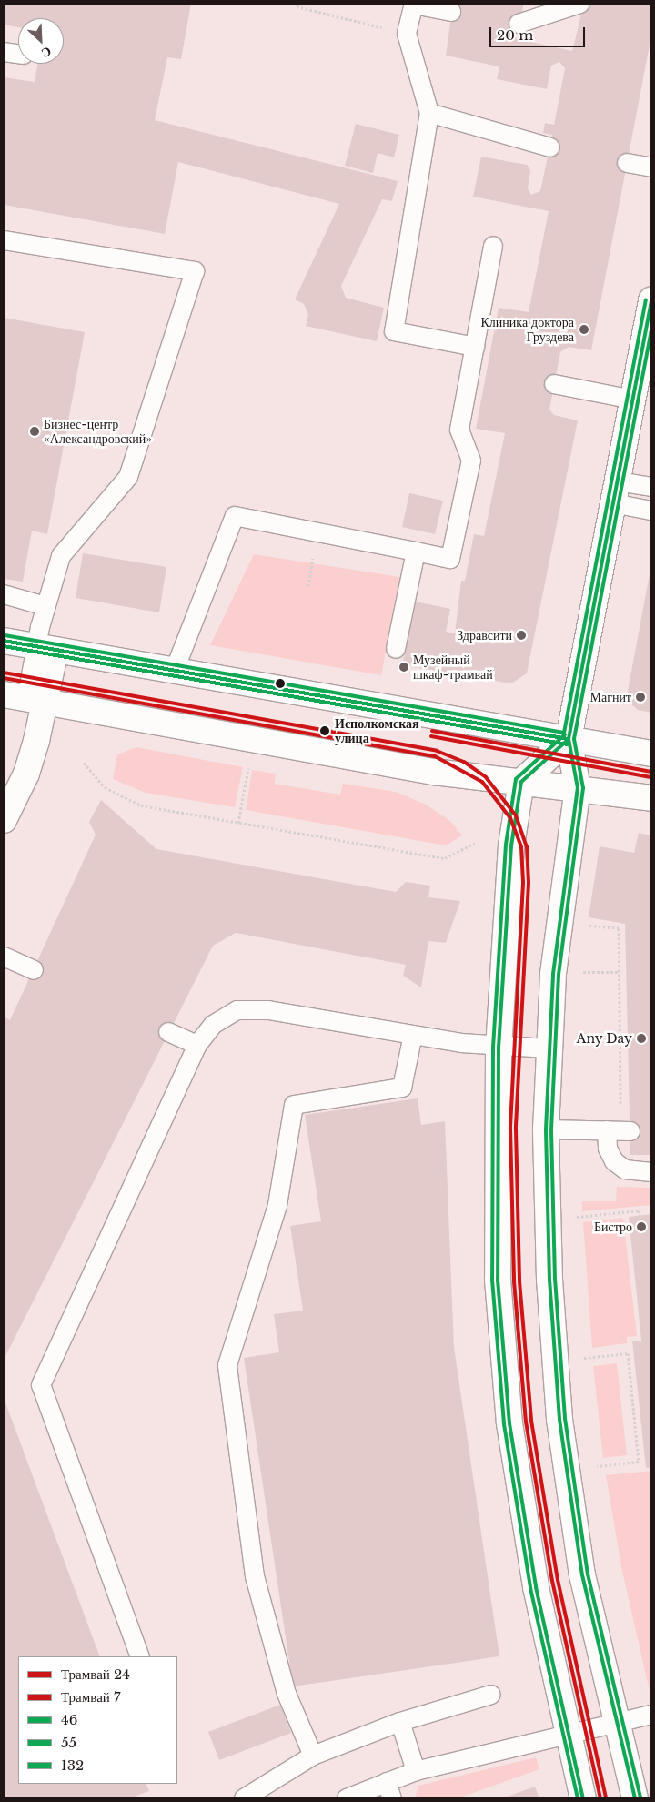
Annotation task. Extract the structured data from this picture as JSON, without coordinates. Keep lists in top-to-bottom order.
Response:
{
  "places": [
    "Клиника доктора Груздева",
    "Бизнес-центр «Александровский»",
    "Здравсити",
    "Музейный шкаф-трамвай",
    "Магнит",
    "Исполкомская улица",
    "Any Day",
    "Бистро"
  ],
  "lines": [
    "transit line 132",
    "transit line 46",
    "transit line 55",
    "tram line 24",
    "tram line 7"
  ],
  "legend": [
    "Трамвай 24",
    "Трамвай 7",
    "46",
    "55",
    "132"
  ],
  "scale_bar": "20 m",
  "north": "bottom right"
}
